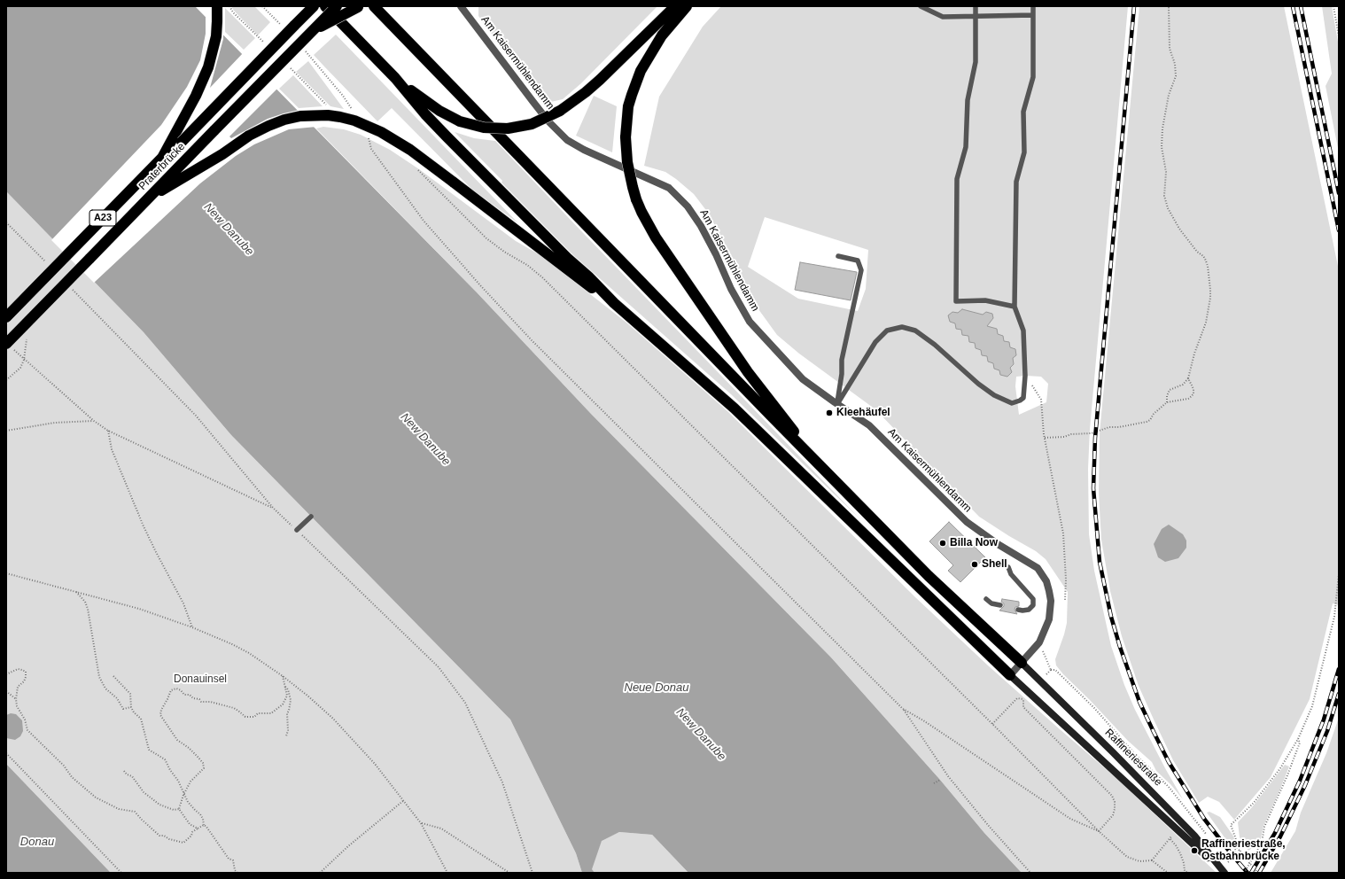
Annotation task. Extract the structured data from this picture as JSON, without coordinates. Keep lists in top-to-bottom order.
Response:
{
  "streets": {
    "highway": ["Praterbrücke", "A23"],
    "main road": ["Raffineriestraße"],
    "street": ["Am Kaisermühlendamm"]
  },
  "crossings": [
    ["Am Kaisermühlendamm", "Raffineriestraße"]
  ],
  "water": ["New Danube", "Neue Donau", "Donau"],
  "parks": ["Donauinsel"],
  "places": [
    "Kleehäufel",
    "Billa Now",
    "Shell",
    "Raffineriestraße, Ostbahnbrücke"
  ]
}
